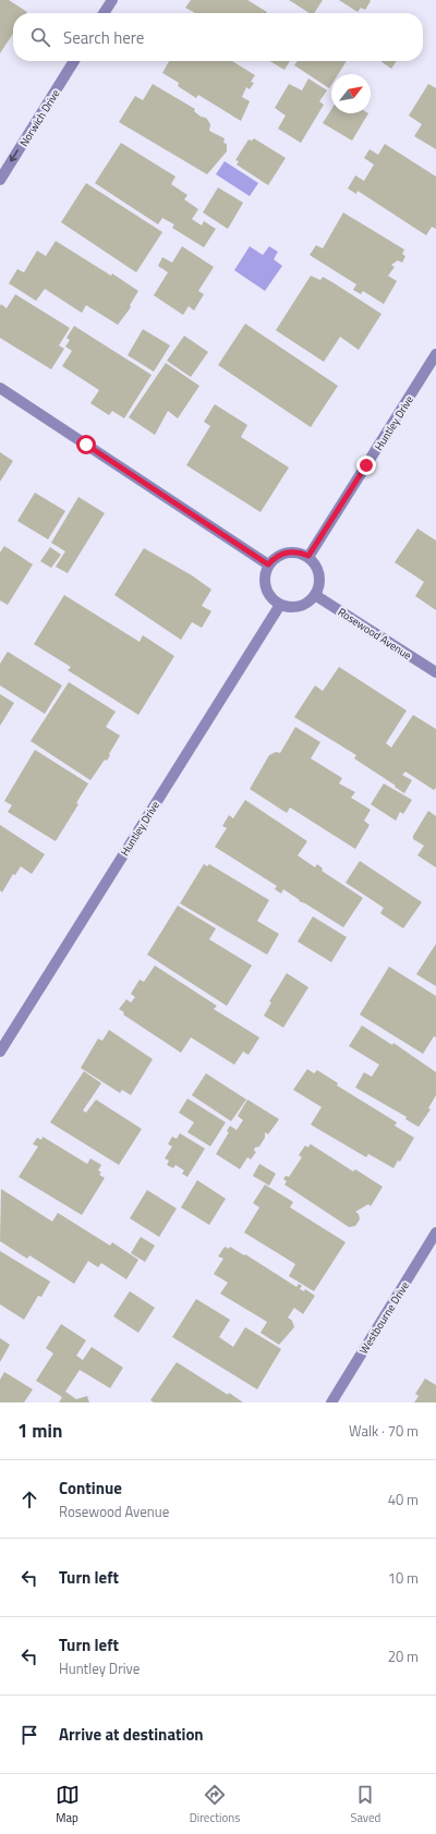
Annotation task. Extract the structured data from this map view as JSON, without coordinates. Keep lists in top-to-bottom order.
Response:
{
  "streets": {
    "street": [
      "Norwich Drive",
      "Huntley Drive",
      "Rosewood Avenue",
      "Westbourne Drive"
    ]
  },
  "crossings": [
    ["Huntley Drive", "Rosewood Avenue"]
  ],
  "one_way": ["Norwich Drive"],
  "north": "top right",
  "page": {
    "search": "Search here",
    "heading": ["1 min", "Walk · 70 m"],
    "list": [
      ["Continue", "Rosewood Avenue", "40 m"],
      ["Turn left", "10 m"],
      ["Turn left", "Huntley Drive", "20 m"],
      "Arrive at destination"
    ],
    "nav": ["Map", "Directions", "Saved"]
  }
}
